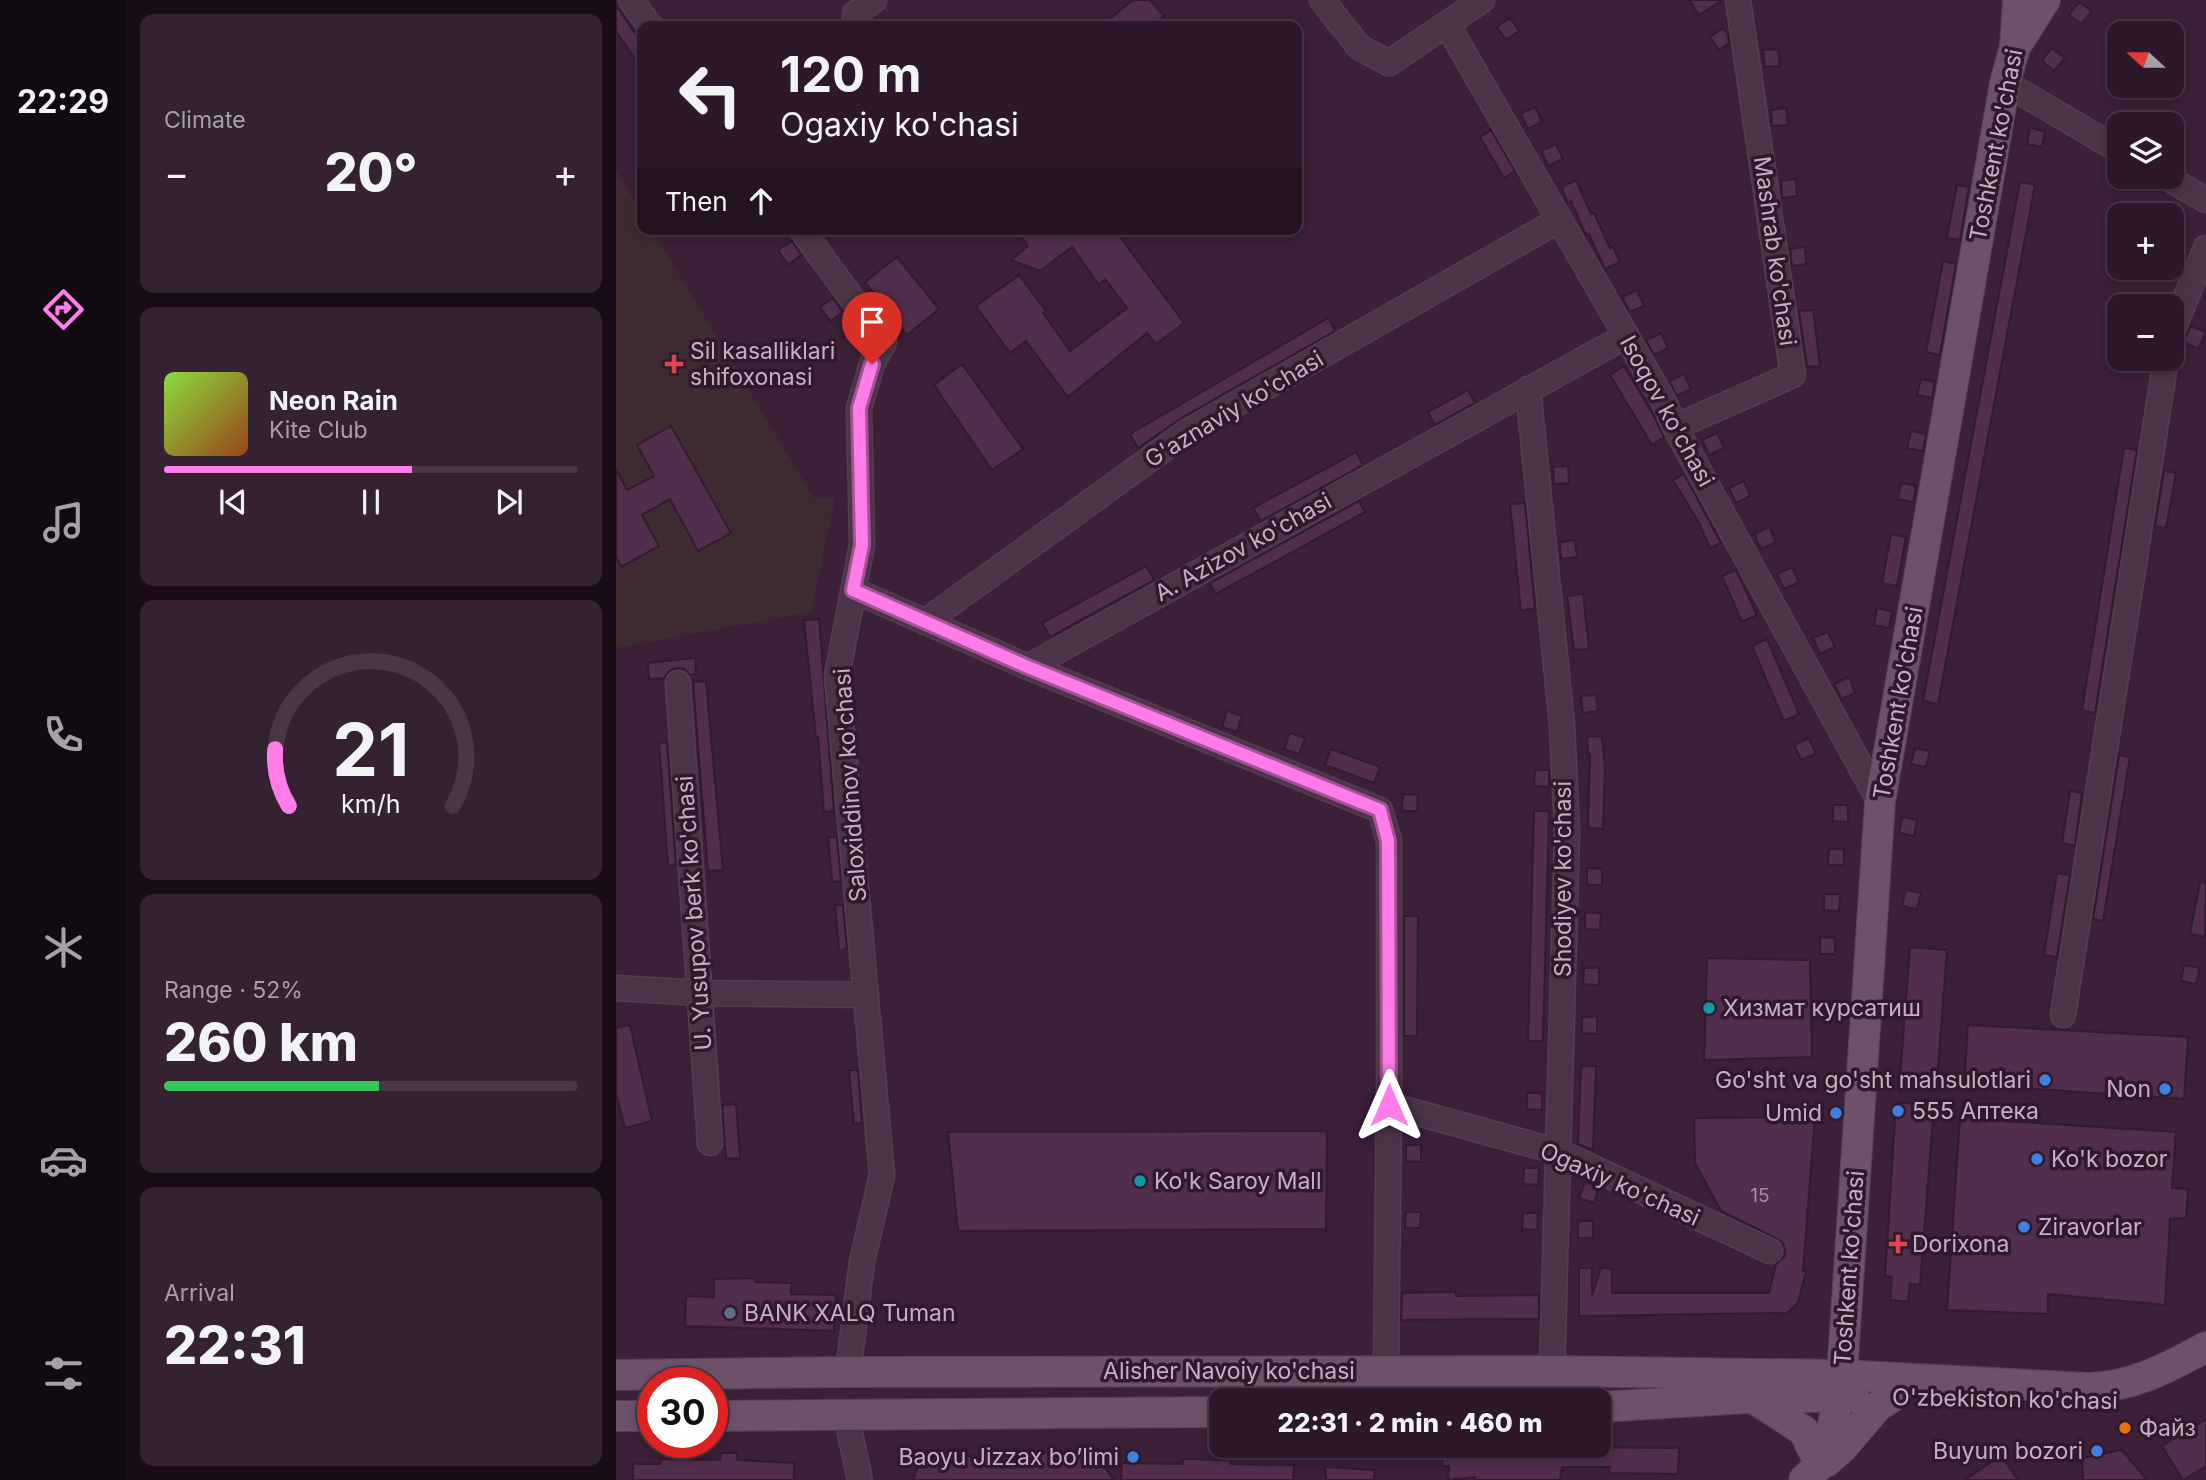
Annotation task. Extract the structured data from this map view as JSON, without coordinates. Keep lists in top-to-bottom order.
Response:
{
  "streets": {
    "main road": ["Toshkent ko'chasi", "Alisher Navoiy ko'chasi", "O'zbekiston ko'chasi"],
    "street": [
      "Mashrab ko'chasi",
      "G'aznaviy ko'chasi",
      "Isoqov ko'chasi",
      "A. Azizov ko'chasi",
      "Saloxiddinov ko'chasi",
      "Shodiyev ko'chasi",
      "U. Yusupov berk ko'chasi",
      "Ogaxiy ko'chasi"
    ]
  },
  "crossings": [
    ["Toshkent ko'chasi", "Isoqov ko'chasi"],
    ["Toshkent ko'chasi", "Alisher Navoiy ko'chasi"],
    ["Toshkent ko'chasi", "O'zbekiston ko'chasi"],
    ["Mashrab ko'chasi", "Isoqov ko'chasi"],
    ["G'aznaviy ko'chasi", "Isoqov ko'chasi"],
    ["Isoqov ko'chasi", "A. Azizov ko'chasi"],
    ["A. Azizov ko'chasi", "Shodiyev ko'chasi"],
    ["Saloxiddinov ko'chasi", "Alisher Navoiy ko'chasi"],
    ["Shodiyev ko'chasi", "Ogaxiy ko'chasi"],
    ["Shodiyev ko'chasi", "Alisher Navoiy ko'chasi"],
    ["Alisher Navoiy ko'chasi", "O'zbekiston ko'chasi"]
  ],
  "places": {
    "health": ["Sil kasalliklari shifoxonasi", "Dorixona"],
    "other": [
      "Хизмат курсатиш",
      "Go'sht va go'sht mahsulotlari",
      "Non",
      "555 Аптека",
      "Umid",
      "Ko'k bozor",
      "Ko'k Saroy Mall",
      "Ziravorlar",
      "BANK XALQ Tuman",
      "Файз",
      "Buyum bozori",
      "Baoyu Jizzax bo’limi"
    ]
  },
  "house_numbers": ["15"],
  "north": "left",
  "page": {
    "tabs": "22:29",
    "tile": [
      "Climate",
      ["Range · 52%", "260 km"],
      ["Arrival", "22:31"]
    ],
    "map_buttons": ["+", "−"],
    "turn": ["120 m", "Ogaxiy ko'chasi"],
    "heat": ["−", "20°", "+"],
    "then": "Then",
    "song": ["Neon Rain", "Kite Club"],
    "limit": "30",
    "trip": "22:31 · 2 min · 460 m",
    "gauge": ["21", "km/h"]
  }
}
